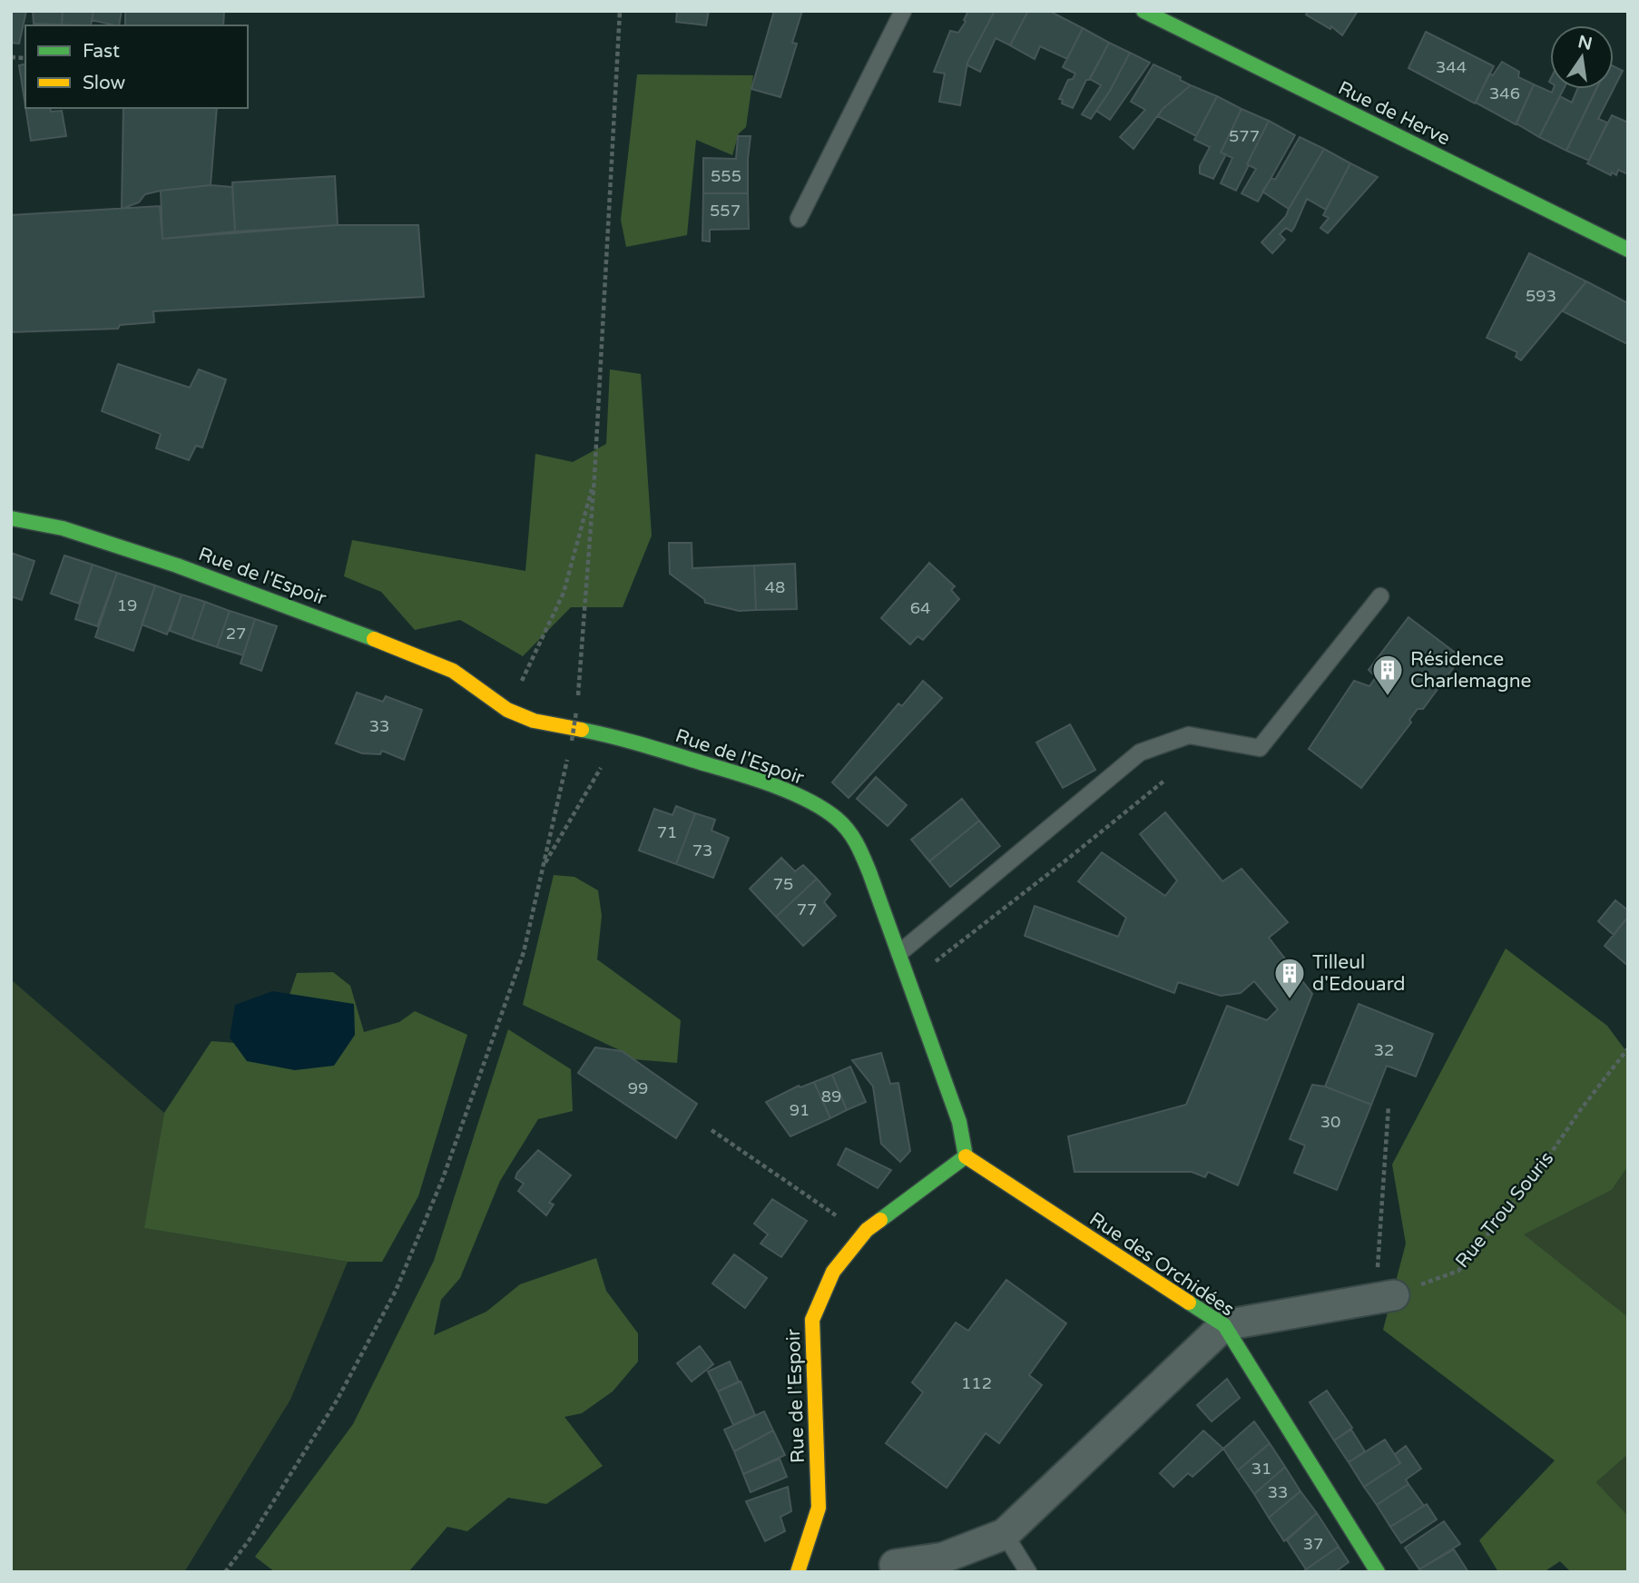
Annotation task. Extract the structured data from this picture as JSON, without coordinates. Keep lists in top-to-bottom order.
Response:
{
  "streets": {
    "street": ["Rue de Herve", "Rue de l'Espoir", "Rue des Orchidées"],
    "path": ["Rue Trou Souris"]
  },
  "crossings": [
    ["Rue de l'Espoir", "Rue des Orchidées"]
  ],
  "places": {
    "building": ["Résidence Charlemagne", "Tilleul d'Edouard"]
  },
  "house_numbers": [
    "344",
    "346",
    "577",
    "555",
    "557",
    "593",
    "48",
    "19",
    "64",
    "27",
    "33",
    "71",
    "73",
    "75",
    "77",
    "32",
    "99",
    "89",
    "91",
    "30",
    "112",
    "31",
    "33",
    "37"
  ],
  "legend": ["Fast", "Slow"],
  "north": "top"
}
